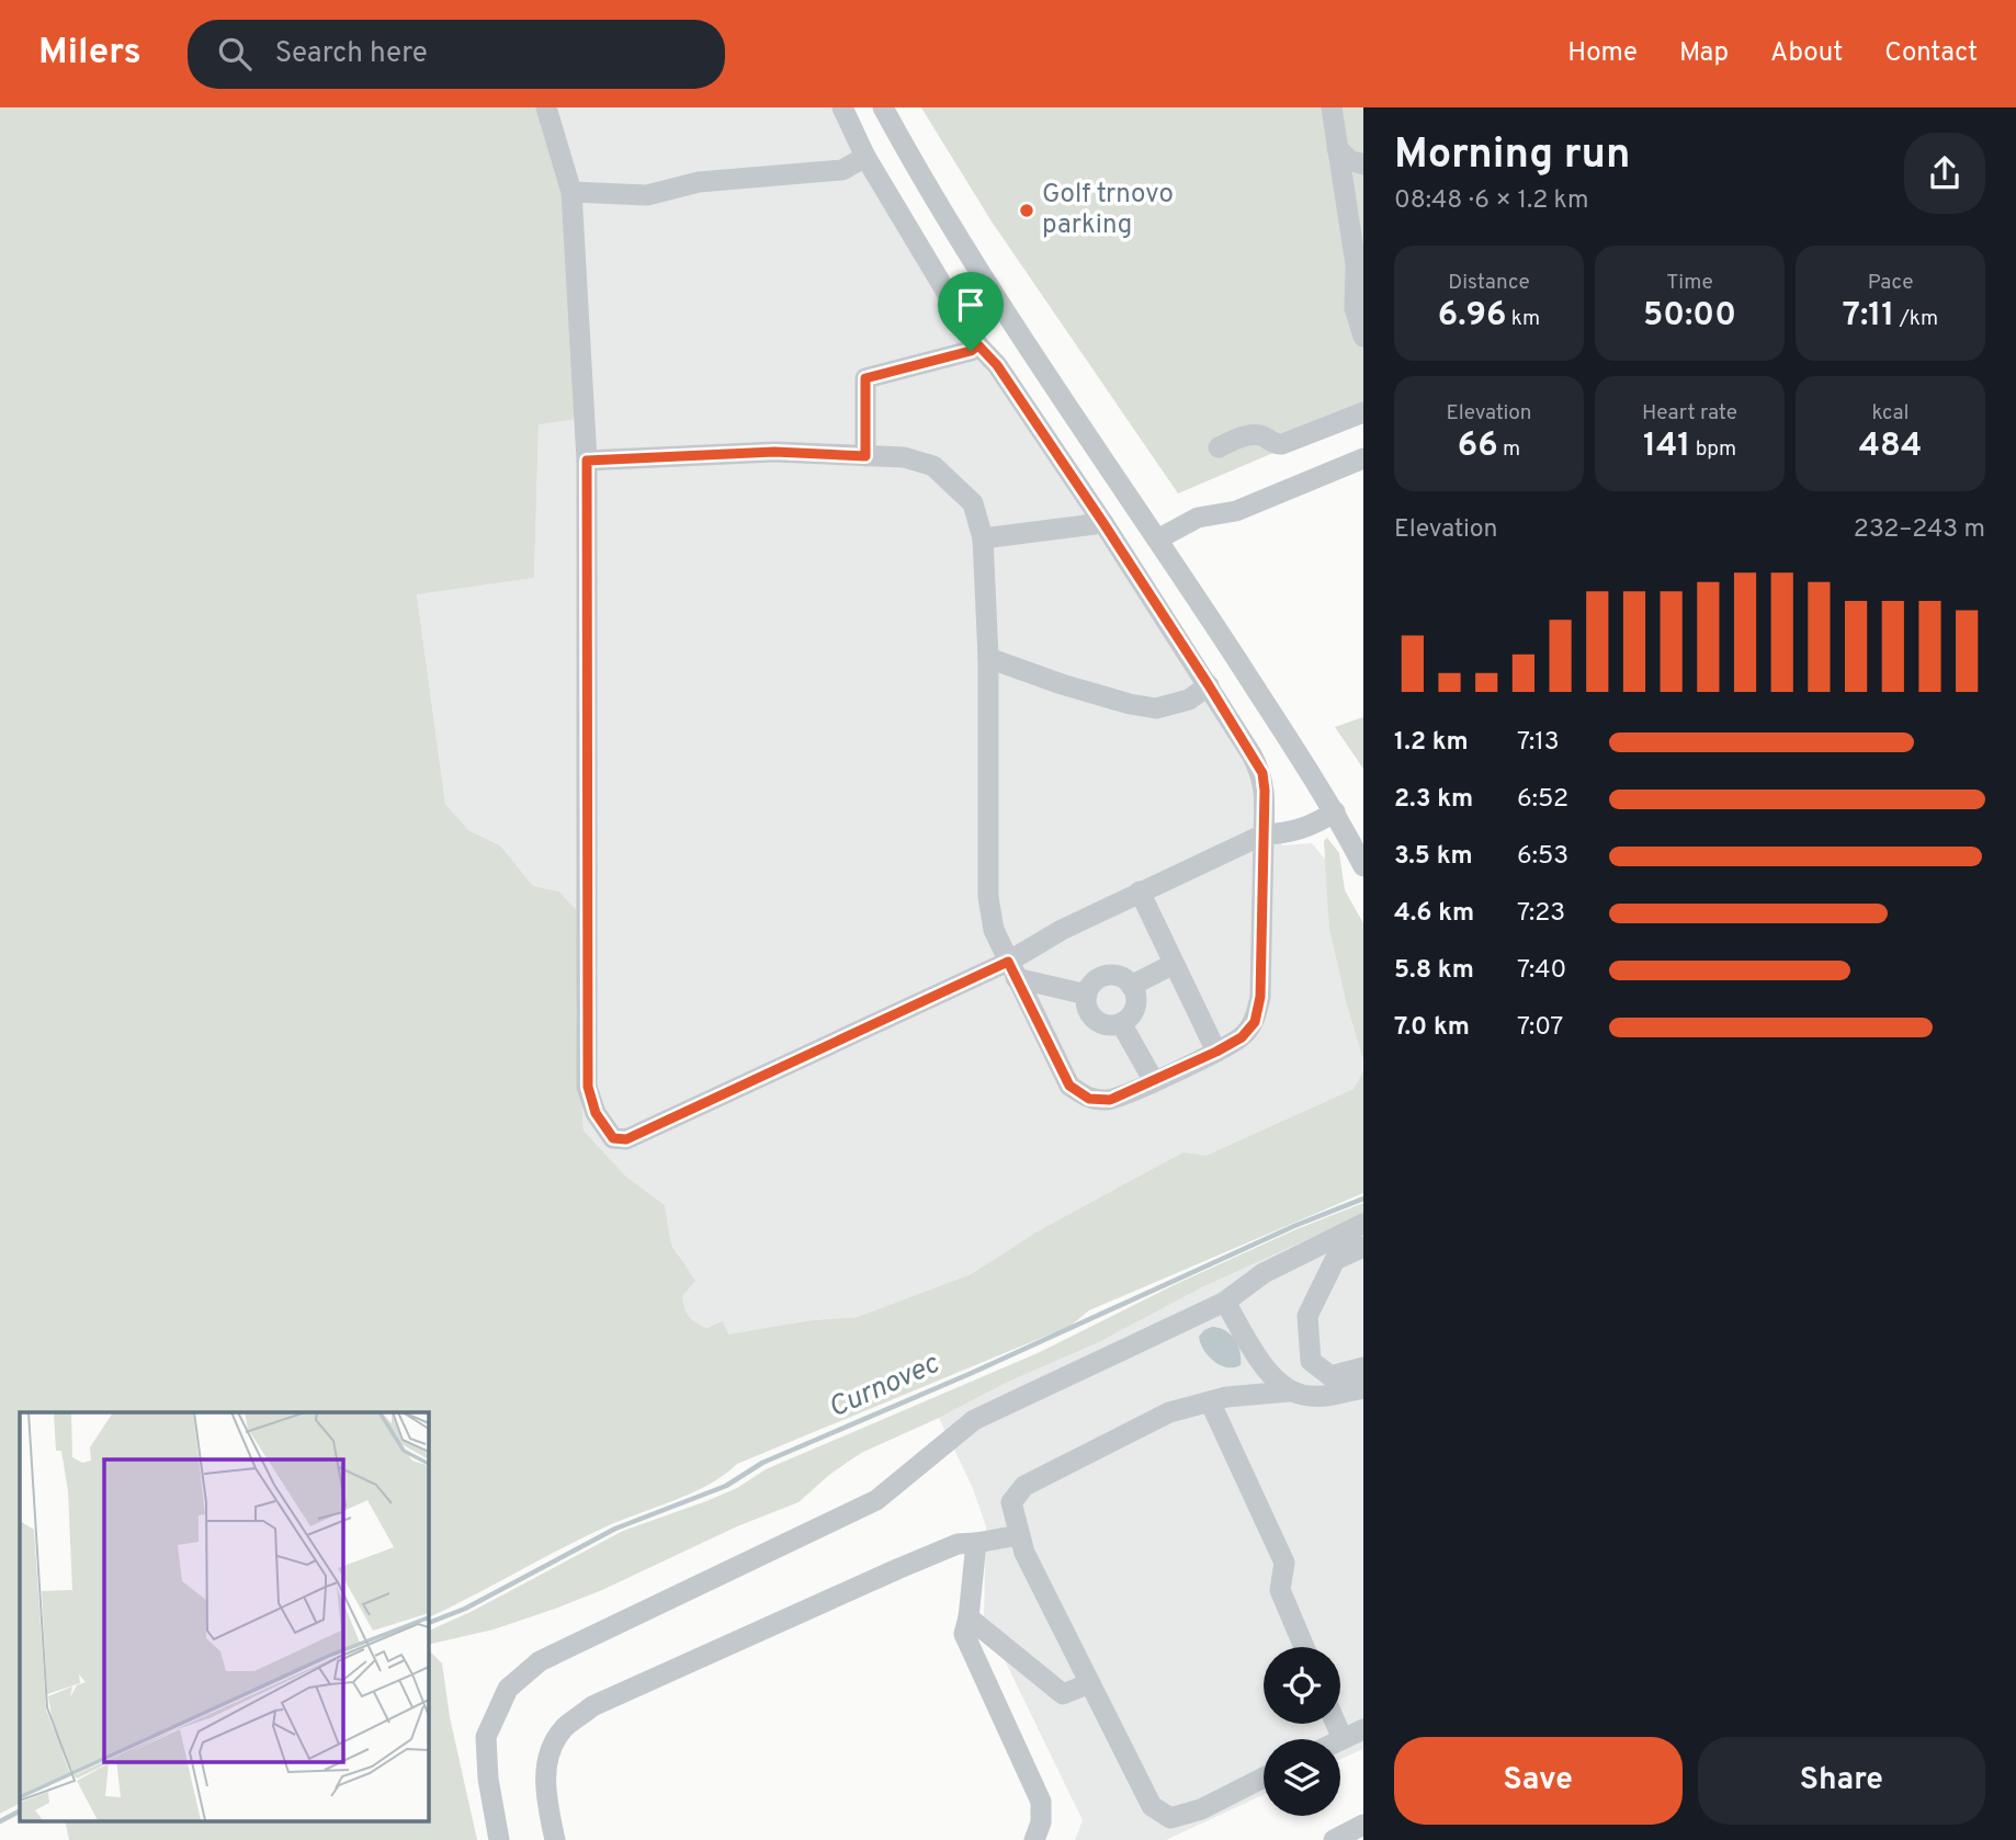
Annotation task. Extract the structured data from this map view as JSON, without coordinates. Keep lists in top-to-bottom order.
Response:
{
  "water": ["Curnovec"],
  "places": ["Golf trnovo parking"],
  "page": {
    "header": "Milers",
    "search": "Search here",
    "nav": [
      "Home",
      "Map",
      "About",
      "Contact"
    ],
    "heading": ["Morning run", "08:48 · 6 × 1.2 km"],
    "stats": [
      ["Distance", "6.96 km"],
      ["Time", "50:00"],
      ["Pace", "7:11 /km"],
      ["Elevation", "66 m"],
      ["Heart rate", "141 bpm"],
      ["kcal", "484"]
    ],
    "chart": ["Elevation", "232–243 m"],
    "list": [
      {
        "name": "1.2 km",
        "note": "7:13"
      },
      {
        "name": "2.3 km",
        "note": "6:52"
      },
      {
        "name": "3.5 km",
        "note": "6:53"
      },
      {
        "name": "4.6 km",
        "note": "7:23"
      },
      {
        "name": "5.8 km",
        "note": "7:40"
      },
      {
        "name": "7.0 km",
        "note": "7:07"
      }
    ],
    "buttons": ["Save", "Share"]
  }
}
